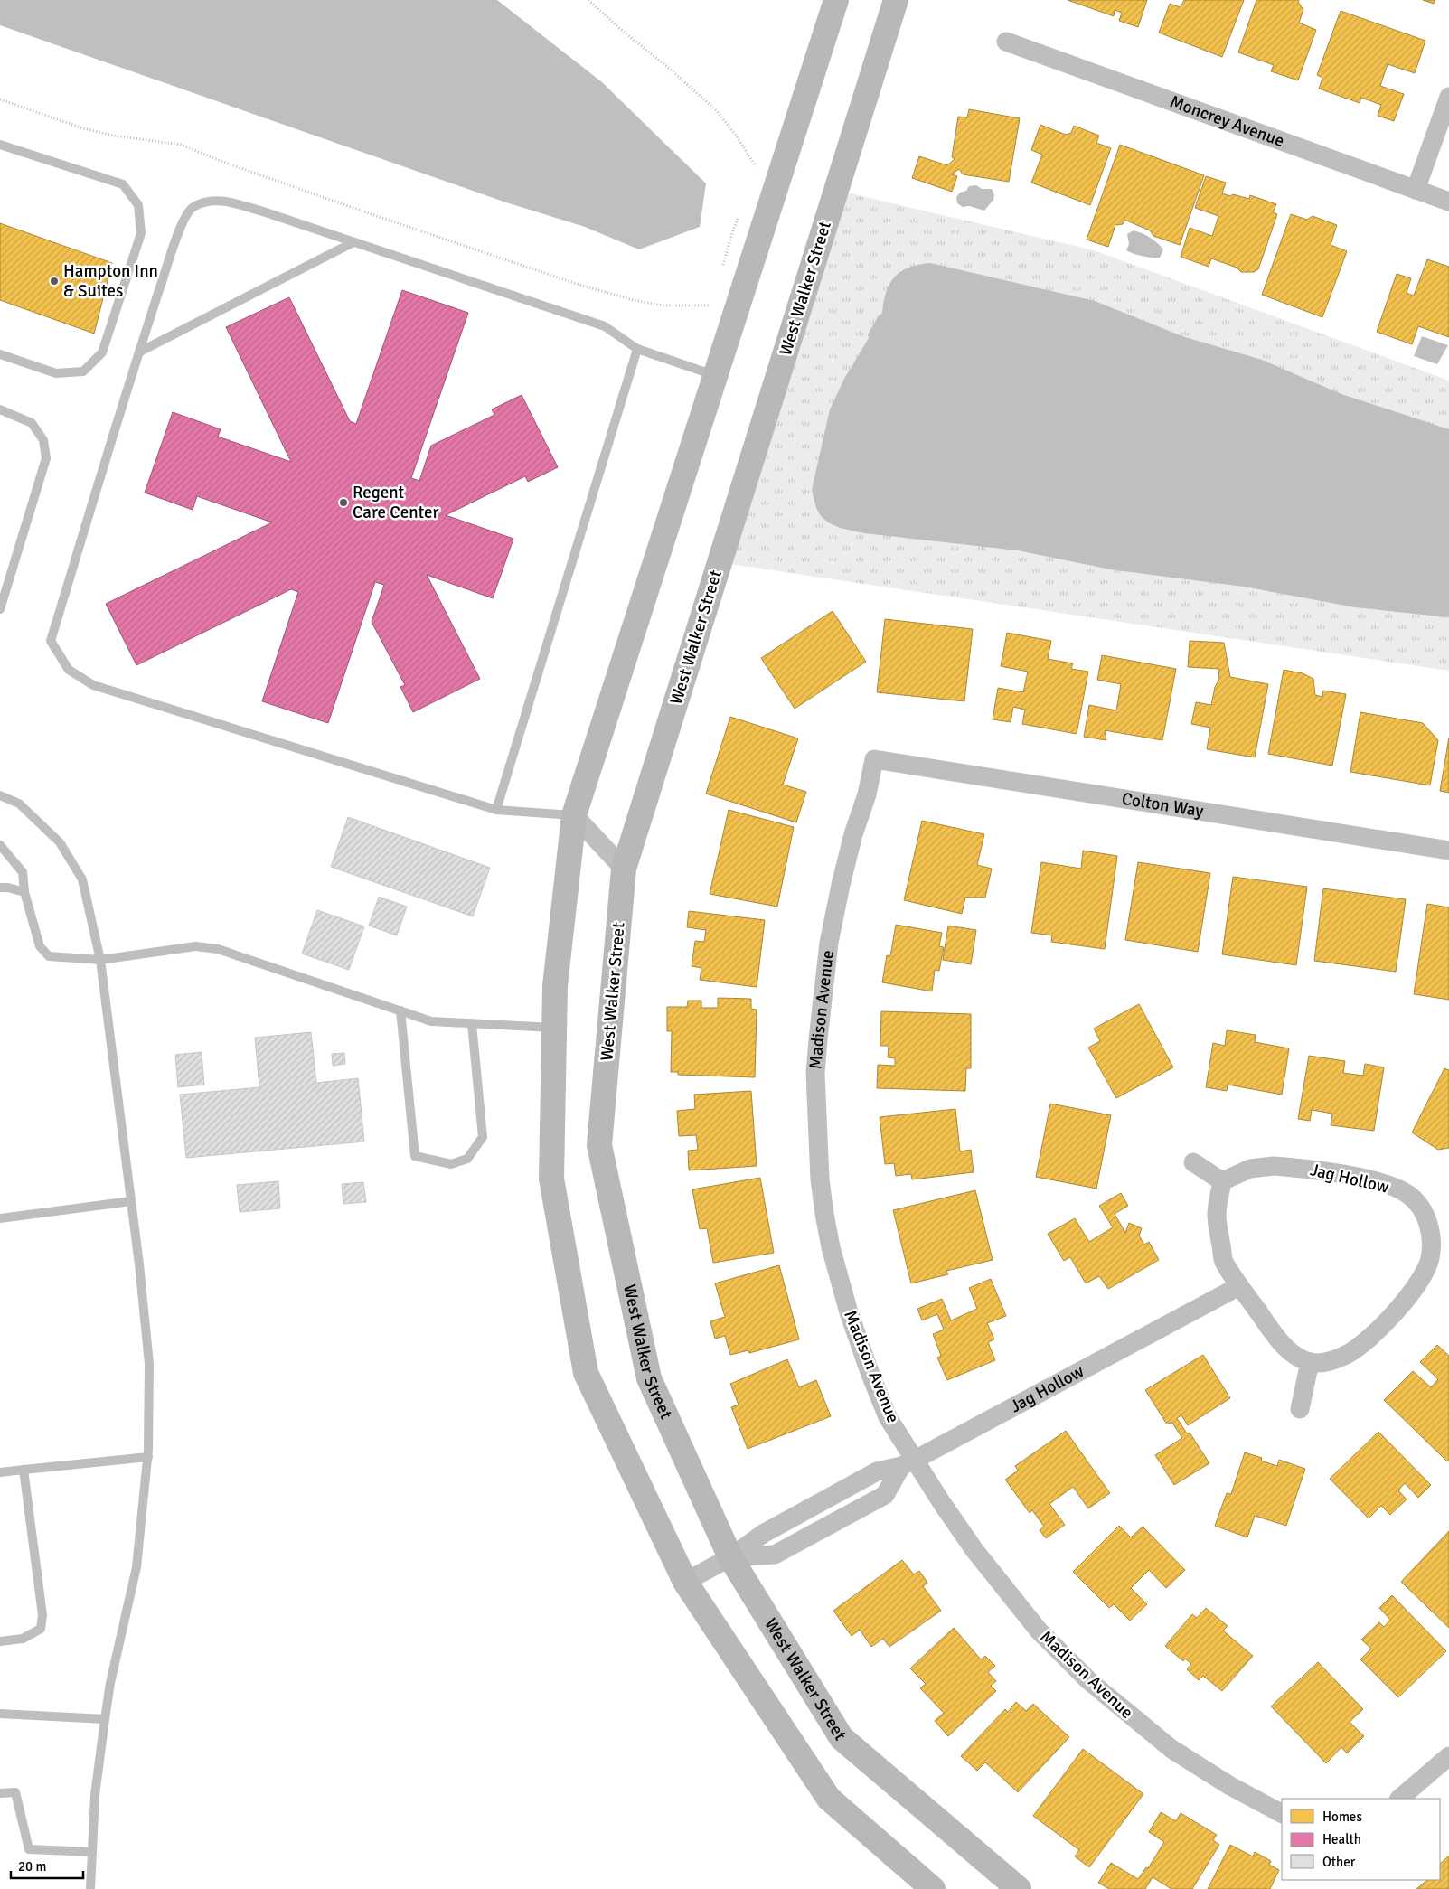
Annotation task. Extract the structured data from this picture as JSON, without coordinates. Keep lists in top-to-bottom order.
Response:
{
  "streets": {
    "street": [
      "Moncrey Avenue",
      "West Walker Street",
      "Colton Way",
      "Madison Avenue",
      "Jag Hollow"
    ]
  },
  "crossings": [
    ["West Walker Street", "Jag Hollow"],
    ["Colton Way", "Madison Avenue"],
    ["Madison Avenue", "Jag Hollow"]
  ],
  "places": ["Hampton Inn & Suites", "Regent Care Center"],
  "legend": ["Homes", "Health", "Other"],
  "scale_bar": "20 m"
}
